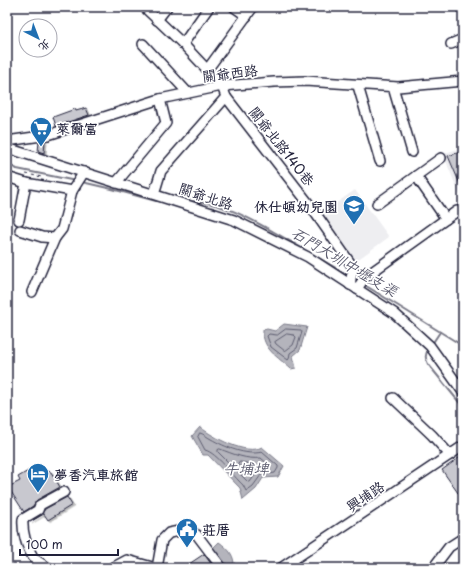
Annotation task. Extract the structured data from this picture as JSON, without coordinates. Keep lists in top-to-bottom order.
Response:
{
  "streets": {
    "street": [
      "關爺西路",
      "關爺北路140巷",
      "關爺北路",
      "興埔路"
    ]
  },
  "crossings": [
    ["關爺西路", "關爺北路140巷"],
    ["關爺北路140巷", "關爺北路"]
  ],
  "water": ["石門大圳中壢支渠", "牛埔埤"],
  "places": {
    "supermarket": ["萊爾富"],
    "school or university": ["休仕頓幼兒園"],
    "hotel": ["夢香汽車旅館"],
    "public building": ["莊厝"]
  },
  "scale_bar": "100 m",
  "north": "bottom right"
}
